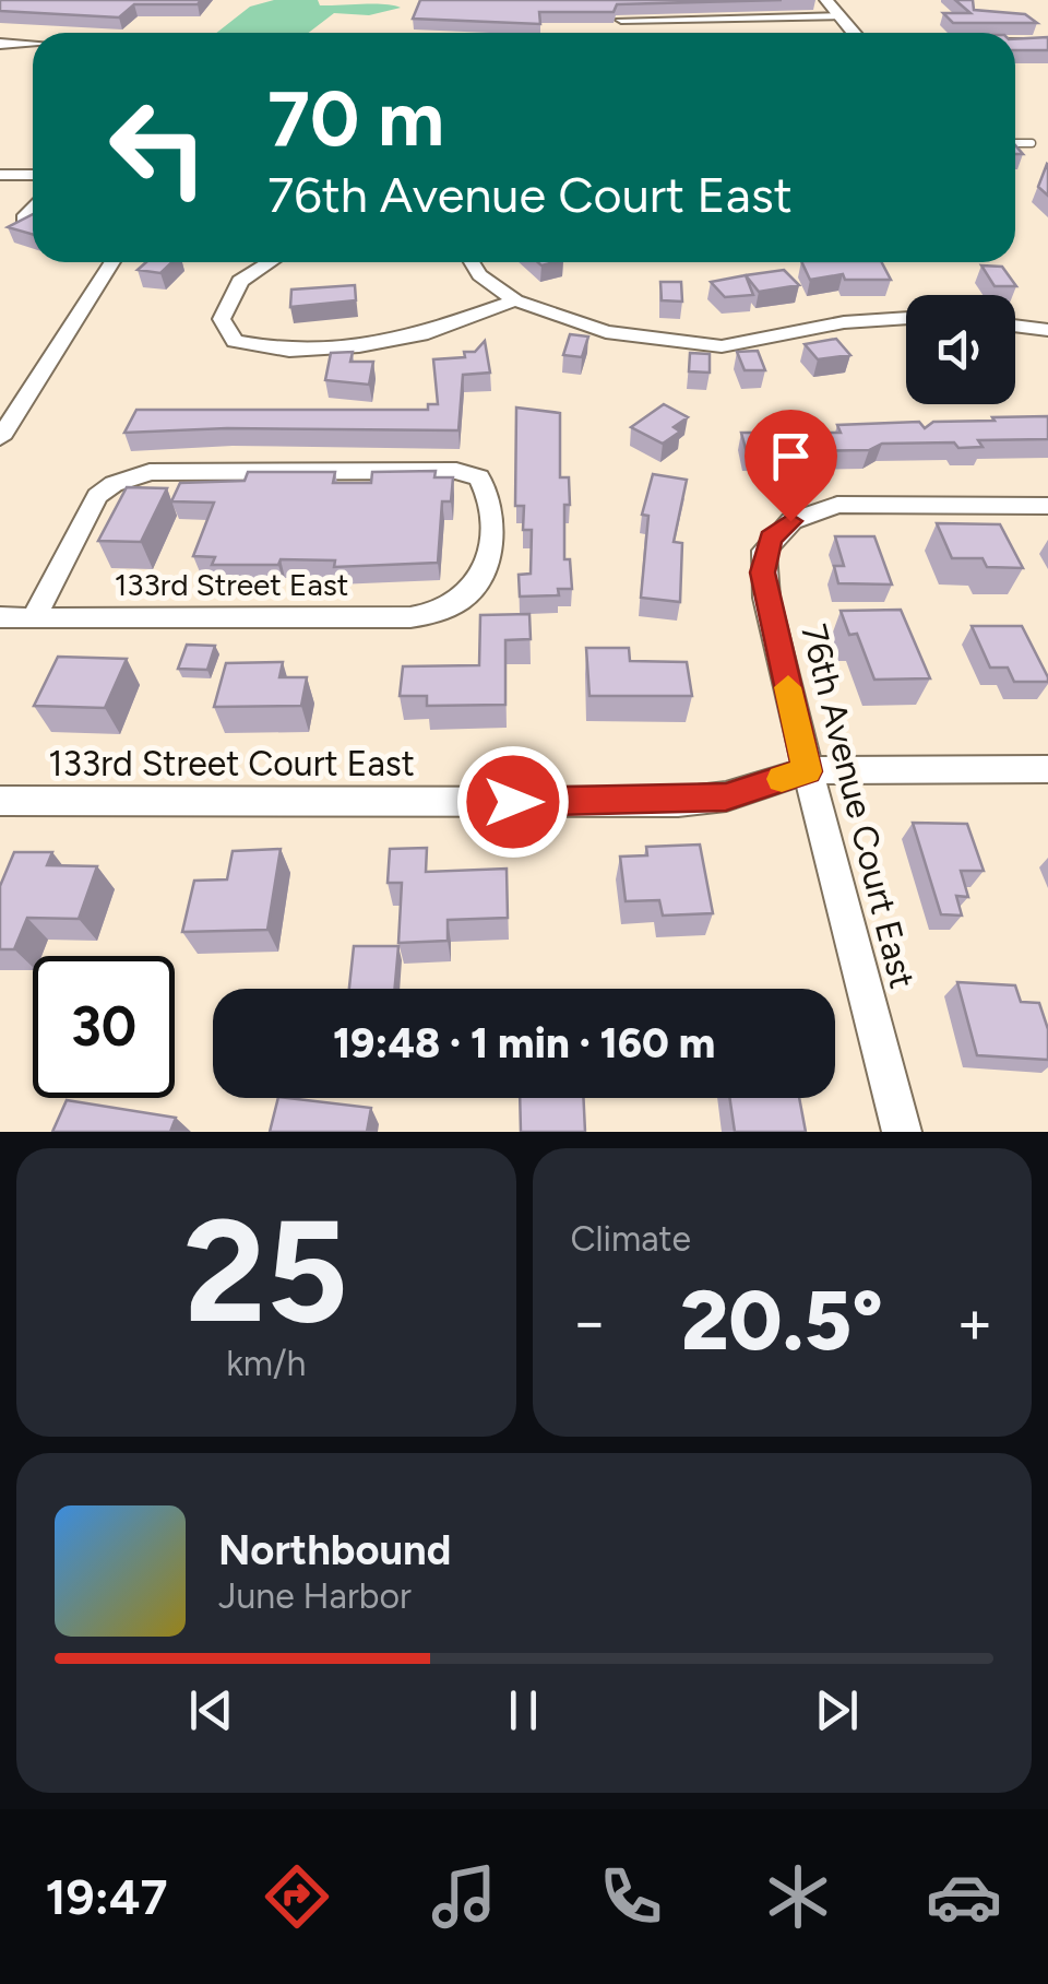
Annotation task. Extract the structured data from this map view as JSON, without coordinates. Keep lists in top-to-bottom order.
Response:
{
  "streets": {
    "street": ["133rd Street East", "133rd Street Court East", "76th Avenue Court East"]
  },
  "crossings": [
    ["133rd Street Court East", "76th Avenue Court East"]
  ],
  "page": {
    "turn": ["70 m", "76th Avenue Court East"],
    "limit": "30",
    "trip": "19:48 · 1 min · 160 m",
    "tile": [
      ["25", "km/h"],
      "Climate"
    ],
    "heat": ["−", "20.5°", "+"],
    "song": ["Northbound", "June Harbor"],
    "tabs": "19:47"
  }
}
